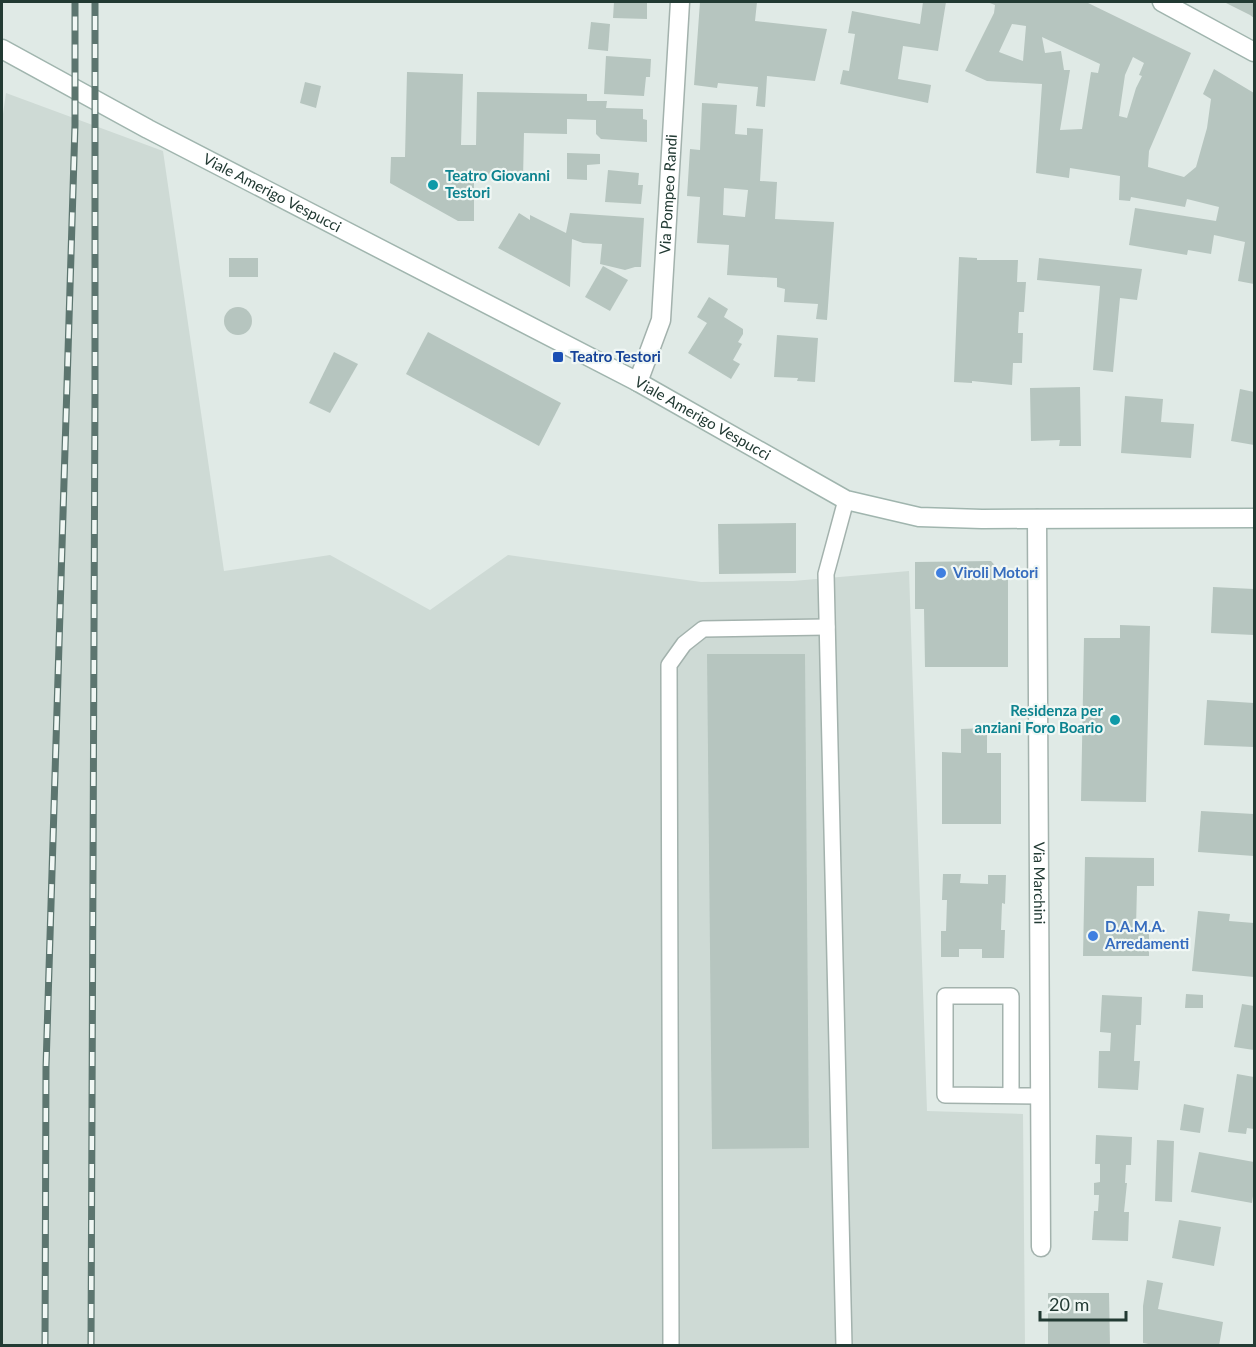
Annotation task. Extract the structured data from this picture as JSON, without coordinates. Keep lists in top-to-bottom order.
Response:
{
  "streets": {
    "main road": ["Viale Amerigo Vespucci", "Via Pompeo Randi", "Via Marchini"]
  },
  "crossings": [
    ["Viale Amerigo Vespucci", "Via Pompeo Randi"],
    ["Viale Amerigo Vespucci", "Via Marchini"]
  ],
  "places": {
    "other": [
      "Teatro Giovanni Testori",
      "Viroli Motori",
      "Residenza per anziani Foro Boario",
      "D.A.M.A. Arredamenti"
    ],
    "transit": ["Teatro Testori"]
  },
  "scale_bar": "20 m"
}
